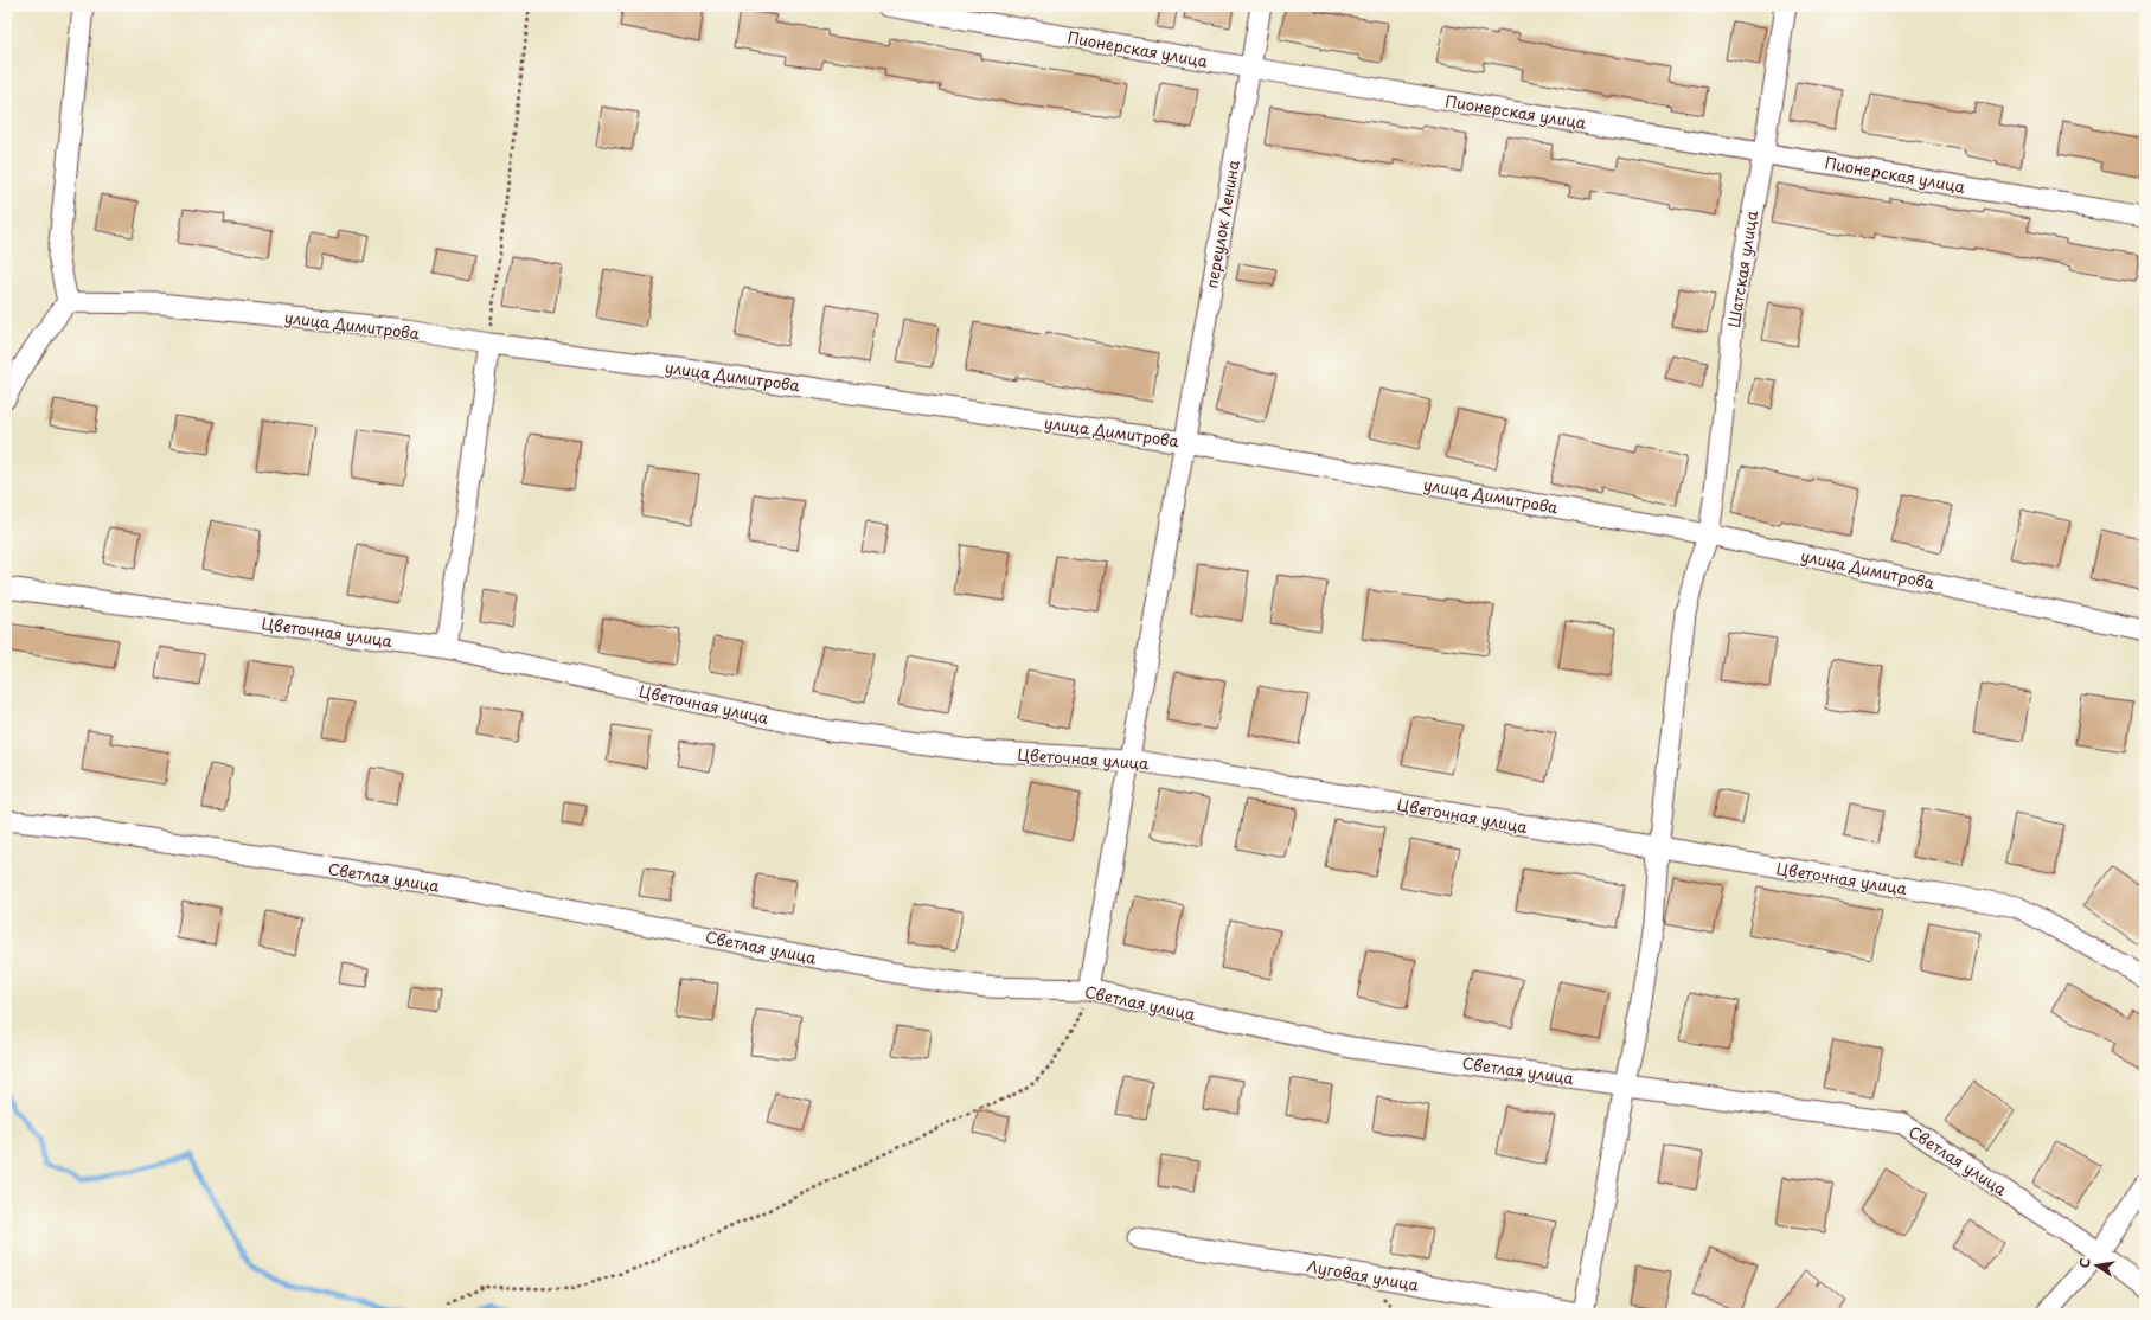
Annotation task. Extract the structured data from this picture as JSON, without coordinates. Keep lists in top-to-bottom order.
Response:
{
  "streets": {
    "street": [
      "Пионерская улица",
      "переулок Ленина",
      "Шатская улица",
      "улица Димитрова",
      "Цветочная улица",
      "Светлая улица",
      "Луговая улица"
    ]
  },
  "crossings": [
    ["Пионерская улица", "переулок Ленина"],
    ["Пионерская улица", "Шатская улица"],
    ["переулок Ленина", "улица Димитрова"],
    ["переулок Ленина", "Цветочная улица"],
    ["переулок Ленина", "Светлая улица"],
    ["Шатская улица", "улица Димитрова"],
    ["Шатская улица", "Цветочная улица"],
    ["Шатская улица", "Светлая улица"],
    ["Шатская улица", "Луговая улица"]
  ],
  "north": "left"
}
